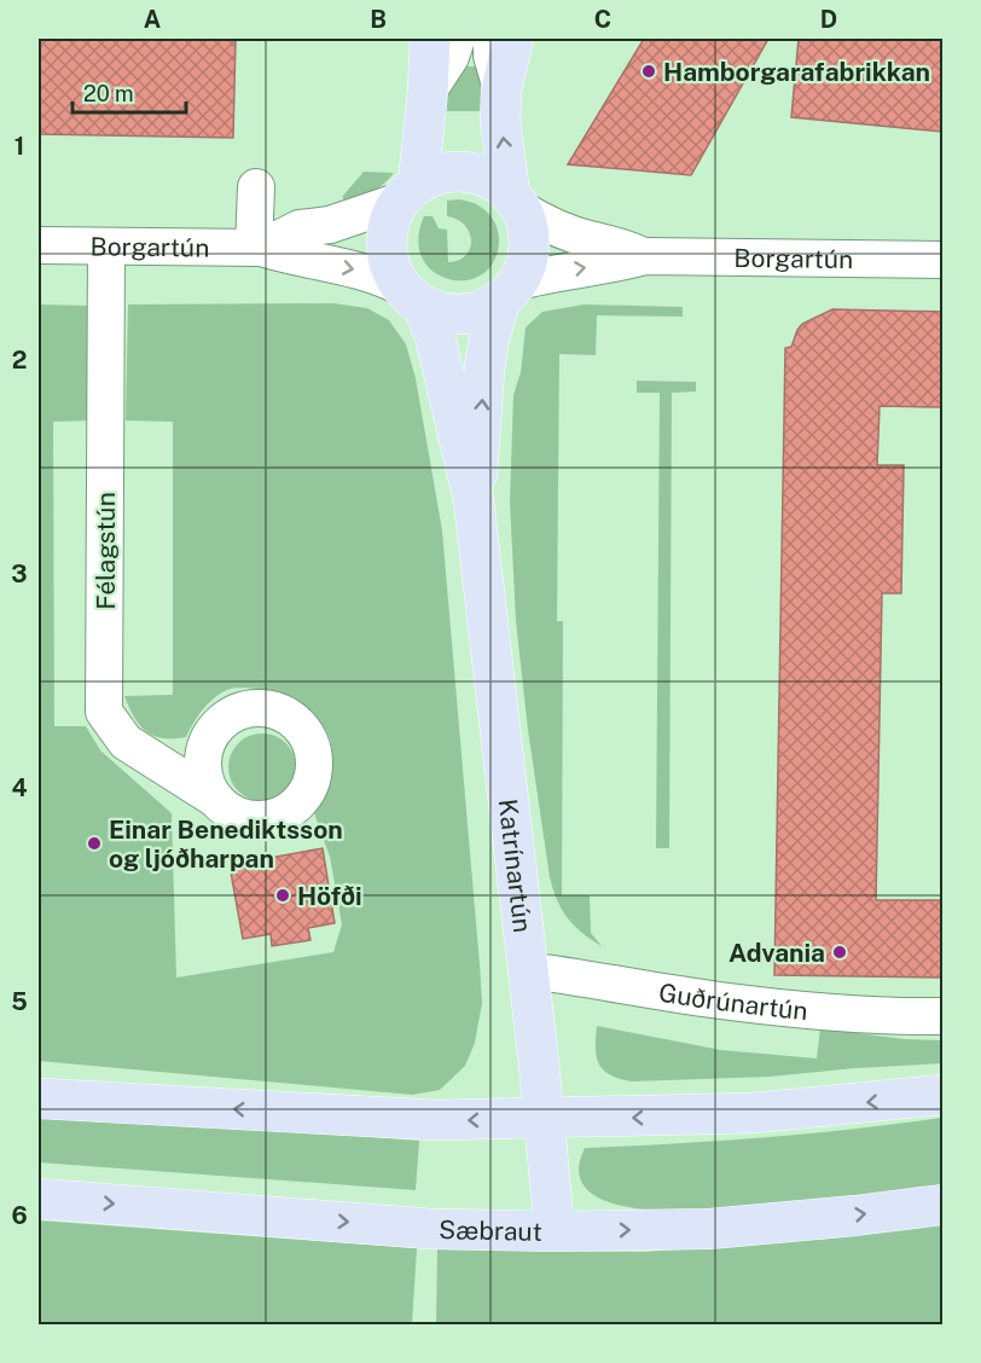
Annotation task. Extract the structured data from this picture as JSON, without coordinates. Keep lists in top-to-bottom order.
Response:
{
  "streets": {
    "main road": ["Borgartún", "Katrínartún", "Sæbraut"],
    "street": ["Félagstún", "Guðrúnartún"]
  },
  "crossings": [
    ["Borgartún", "Félagstún"],
    ["Borgartún", "Katrínartún"],
    ["Katrínartún", "Guðrúnartún"],
    ["Katrínartún", "Sæbraut"]
  ],
  "places": [
    "Hamborgarafabrikkan",
    "Einar Benediktsson og ljóðharpan",
    "Höfði",
    "Advania"
  ],
  "scale_bar": "20 m",
  "grid": {
    "columns": [
      "A",
      "B",
      "C",
      "D"
    ],
    "rows": [
      "1",
      "2",
      "3",
      "4",
      "5",
      "6"
    ]
  }
}
